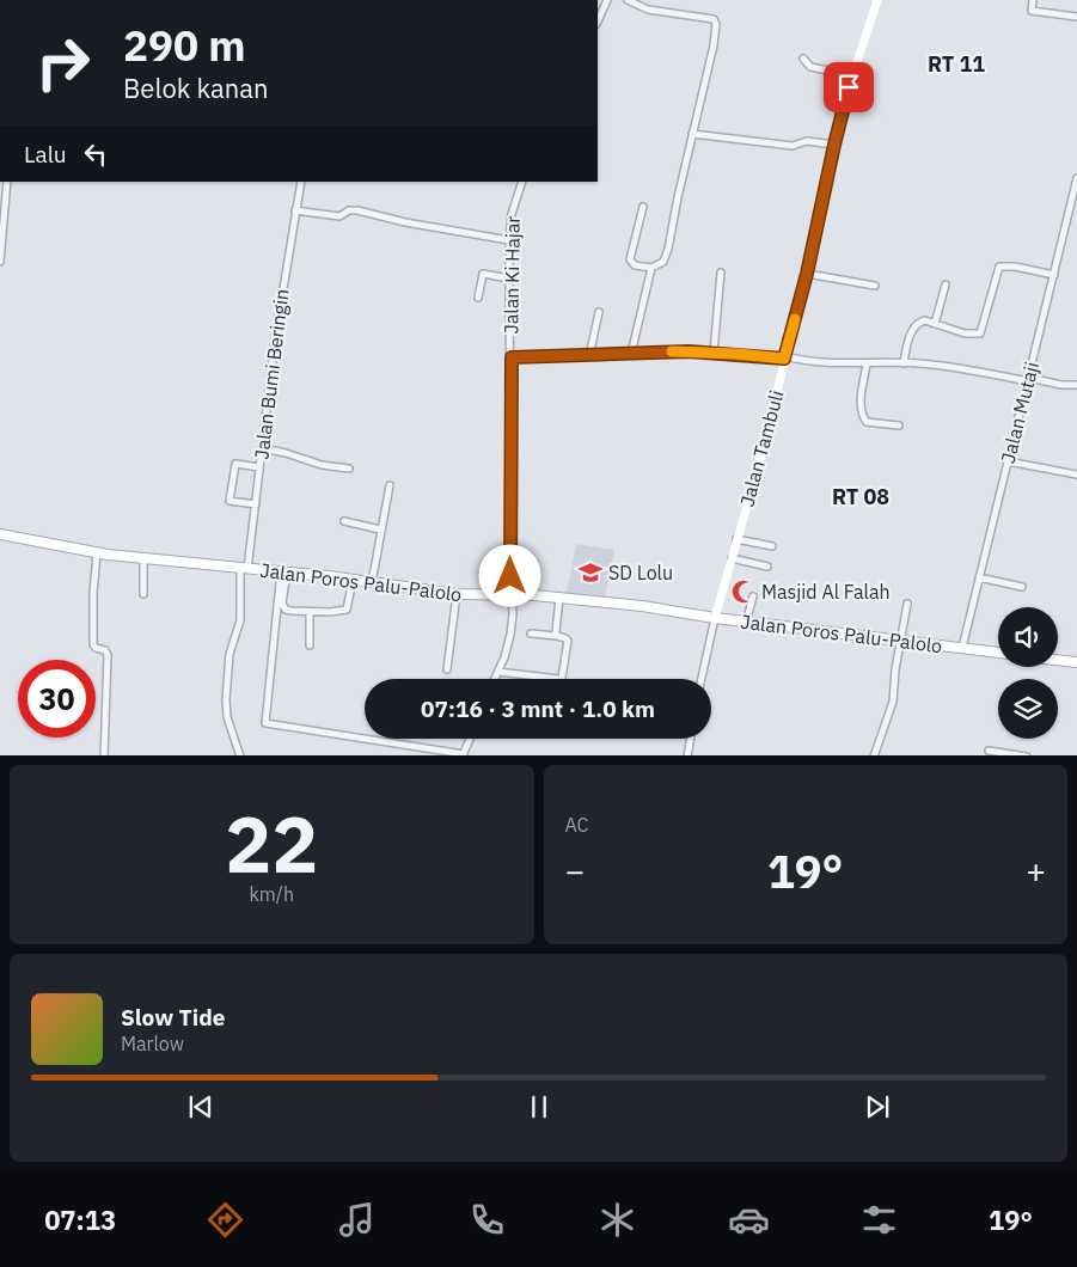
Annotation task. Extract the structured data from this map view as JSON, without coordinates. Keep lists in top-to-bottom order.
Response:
{
  "streets": {
    "main road": ["Jalan Poros Palu-Palolo"],
    "street": [
      "Jalan Ki Hajar",
      "Jalan Bumi Beringin",
      "Jalan Mutaji",
      "Jalan Tambuli"
    ]
  },
  "crossings": [
    ["Jalan Ki Hajar", "Jalan Poros Palu-Palolo"],
    ["Jalan Bumi Beringin", "Jalan Poros Palu-Palolo"],
    ["Jalan Mutaji", "Jalan Poros Palu-Palolo"],
    ["Jalan Tambuli", "Jalan Poros Palu-Palolo"]
  ],
  "districts": ["RT 11", "RT 08"],
  "places": {
    "school or university": ["SD Lolu"],
    "mosque": ["Masjid Al Falah"]
  },
  "page": {
    "turn": ["290 m", "Belok kanan"],
    "then": "Lalu",
    "limit": "30",
    "trip": "07:16 · 3 mnt · 1.0 km",
    "tile": [
      ["22", "km/h"],
      "AC"
    ],
    "heat": ["−", "19°", "+"],
    "song": ["Slow Tide", "Marlow"],
    "tabs": ["07:13", "19°"]
  }
}
